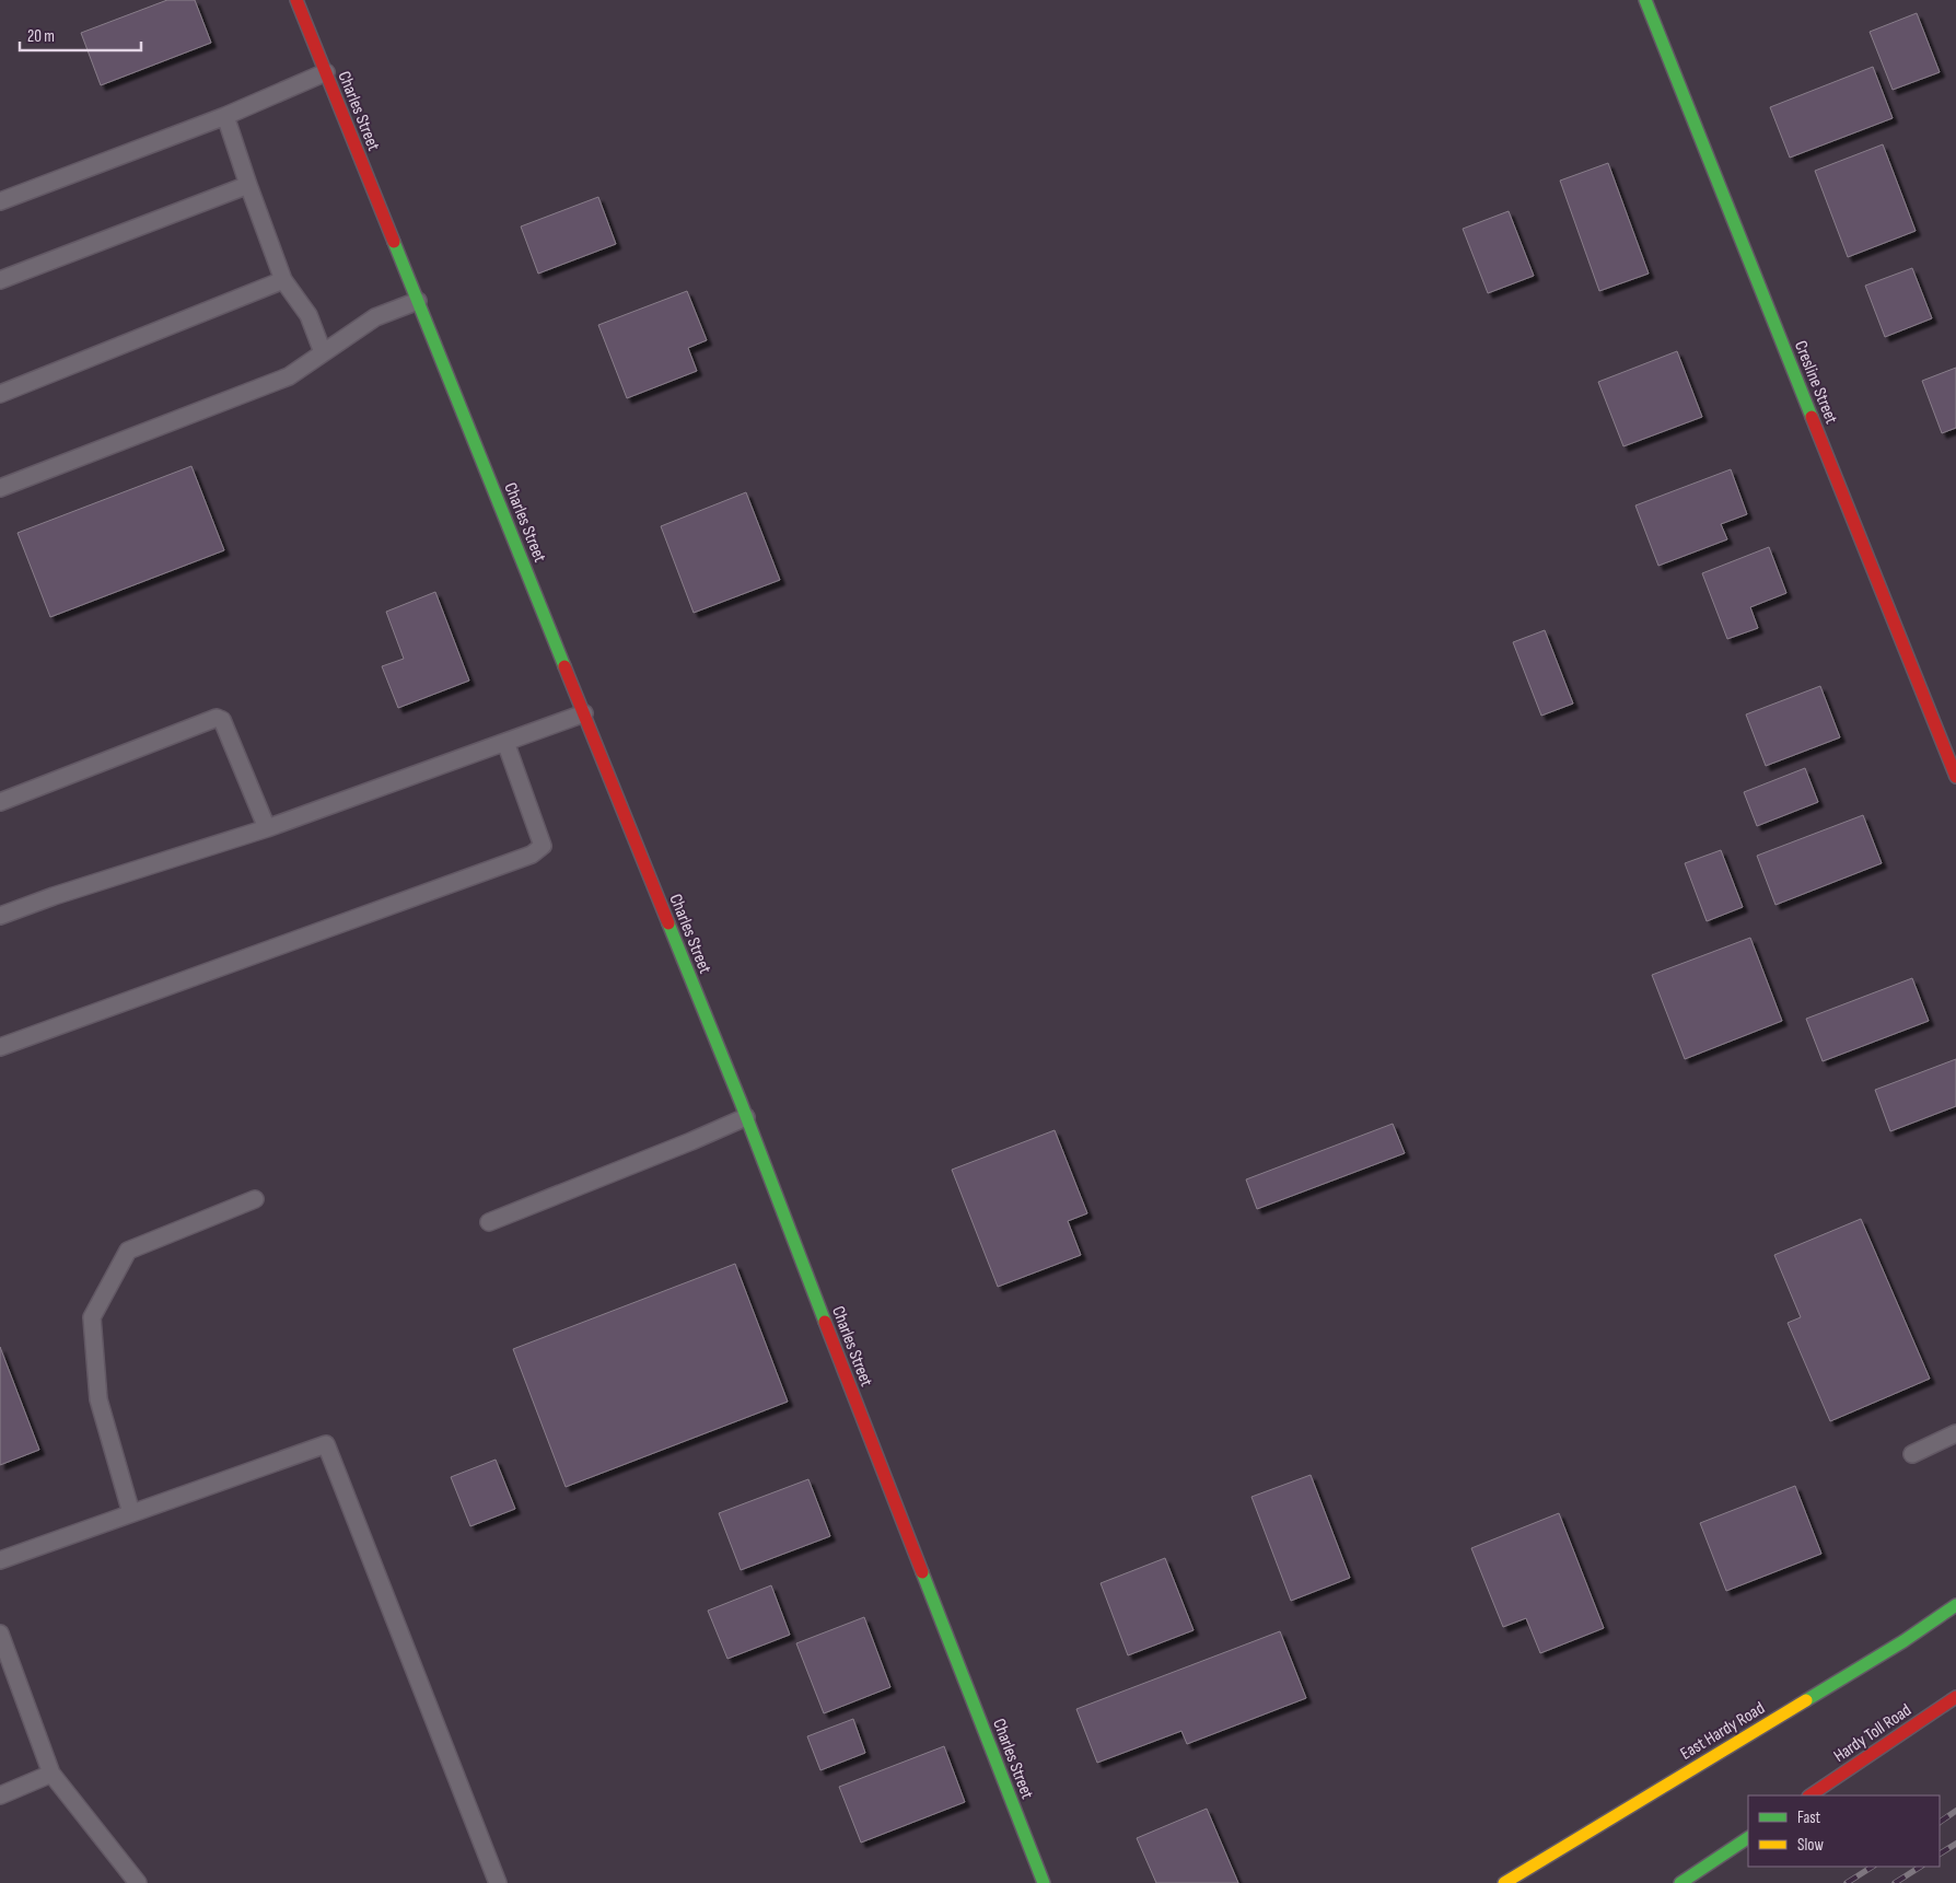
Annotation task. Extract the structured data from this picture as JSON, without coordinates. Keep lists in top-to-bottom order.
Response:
{
  "streets": {
    "main road": [
      "Charles Street",
      "Cresline Street",
      "East Hardy Road",
      "Hardy Toll Road"
    ]
  },
  "legend": ["Fast", "Slow"],
  "scale_bar": "20 m"
}
